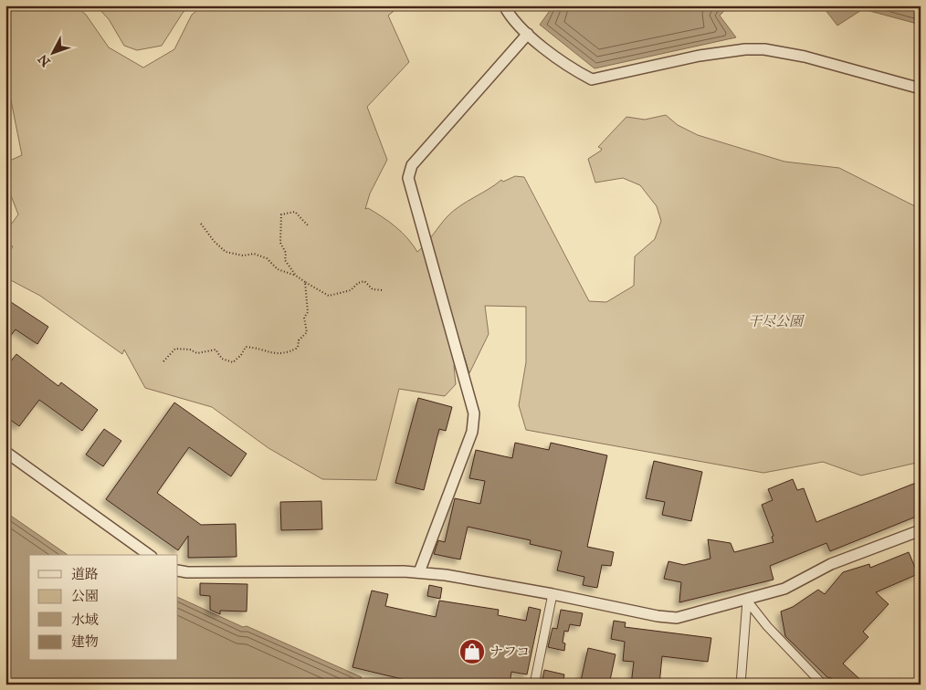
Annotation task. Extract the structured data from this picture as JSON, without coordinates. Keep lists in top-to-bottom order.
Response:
{
  "parks": ["干尽公園"],
  "places": {
    "shop": ["ナフコ"]
  },
  "legend": [
    "道路",
    "公園",
    "水域",
    "建物"
  ],
  "north": "bottom left"
}
